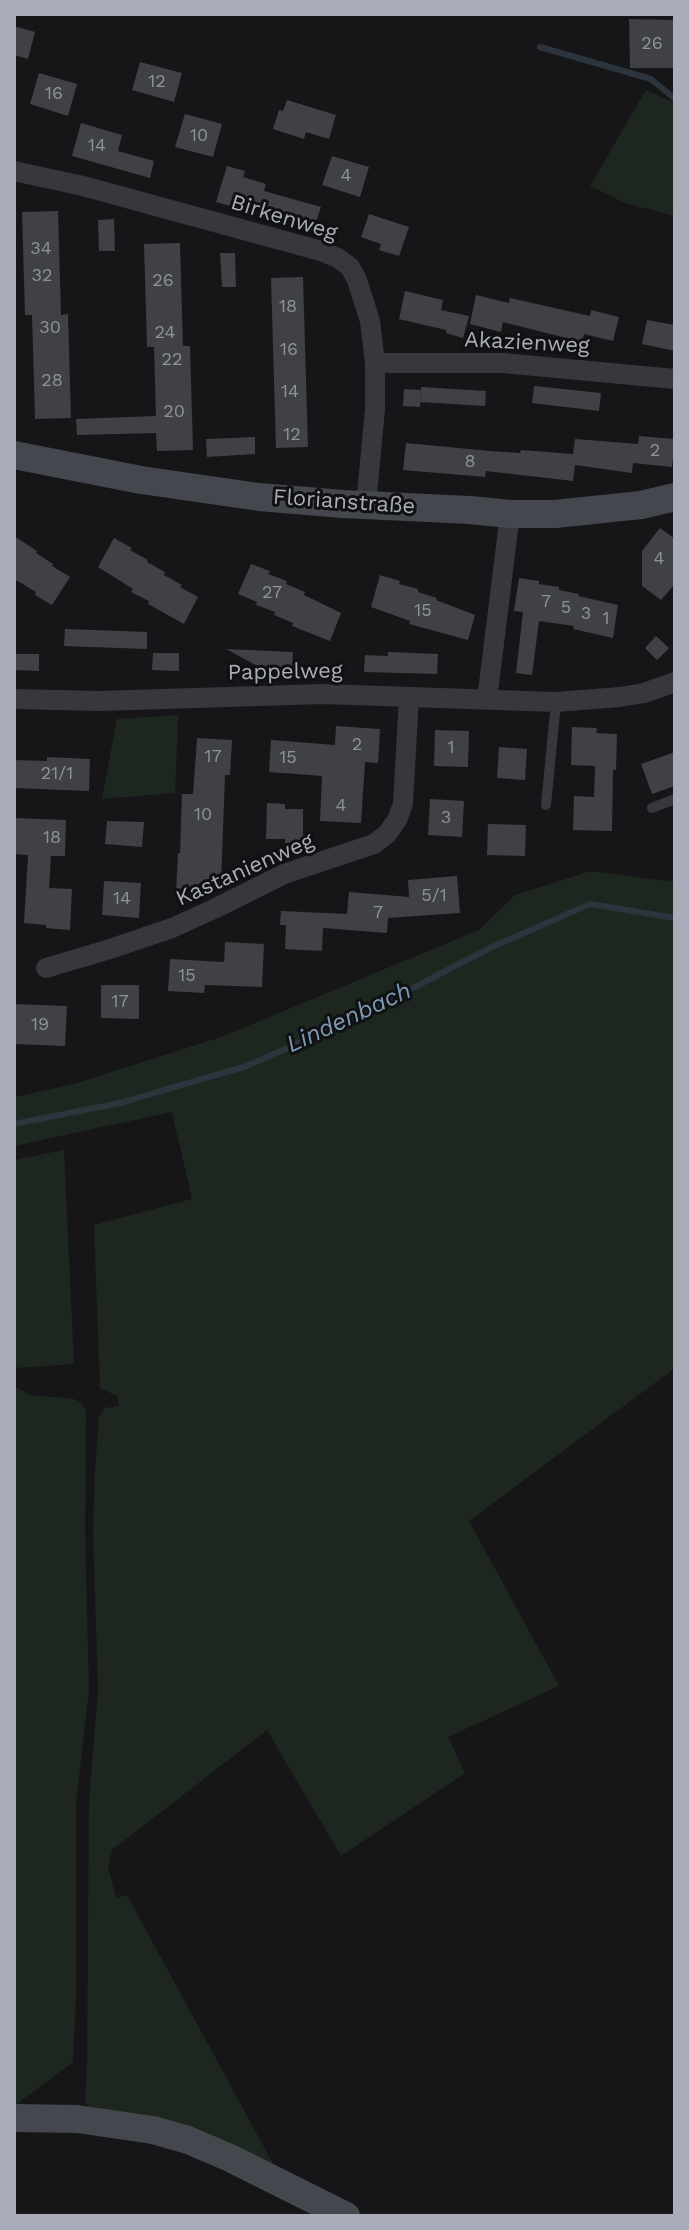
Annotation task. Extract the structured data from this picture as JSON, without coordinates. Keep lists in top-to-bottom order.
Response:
{
  "streets": {
    "street": [
      "Birkenweg",
      "Akazienweg",
      "Florianstraße",
      "Pappelweg",
      "Kastanienweg"
    ]
  },
  "crossings": [
    ["Birkenweg", "Akazienweg"],
    ["Birkenweg", "Florianstraße"],
    ["Pappelweg", "Kastanienweg"]
  ],
  "water": ["Lindenbach"],
  "house_numbers": [
    "26",
    "12",
    "16",
    "10",
    "14",
    "4",
    "34",
    "32",
    "26",
    "18",
    "30",
    "24",
    "16",
    "22",
    "28",
    "14",
    "20",
    "12",
    "2",
    "8",
    "4",
    "27",
    "7",
    "5",
    "15",
    "3",
    "1",
    "2",
    "1",
    "17",
    "15",
    "21/1",
    "4",
    "10",
    "3",
    "18",
    "5/1",
    "14",
    "7",
    "15",
    "17",
    "19"
  ]
}
